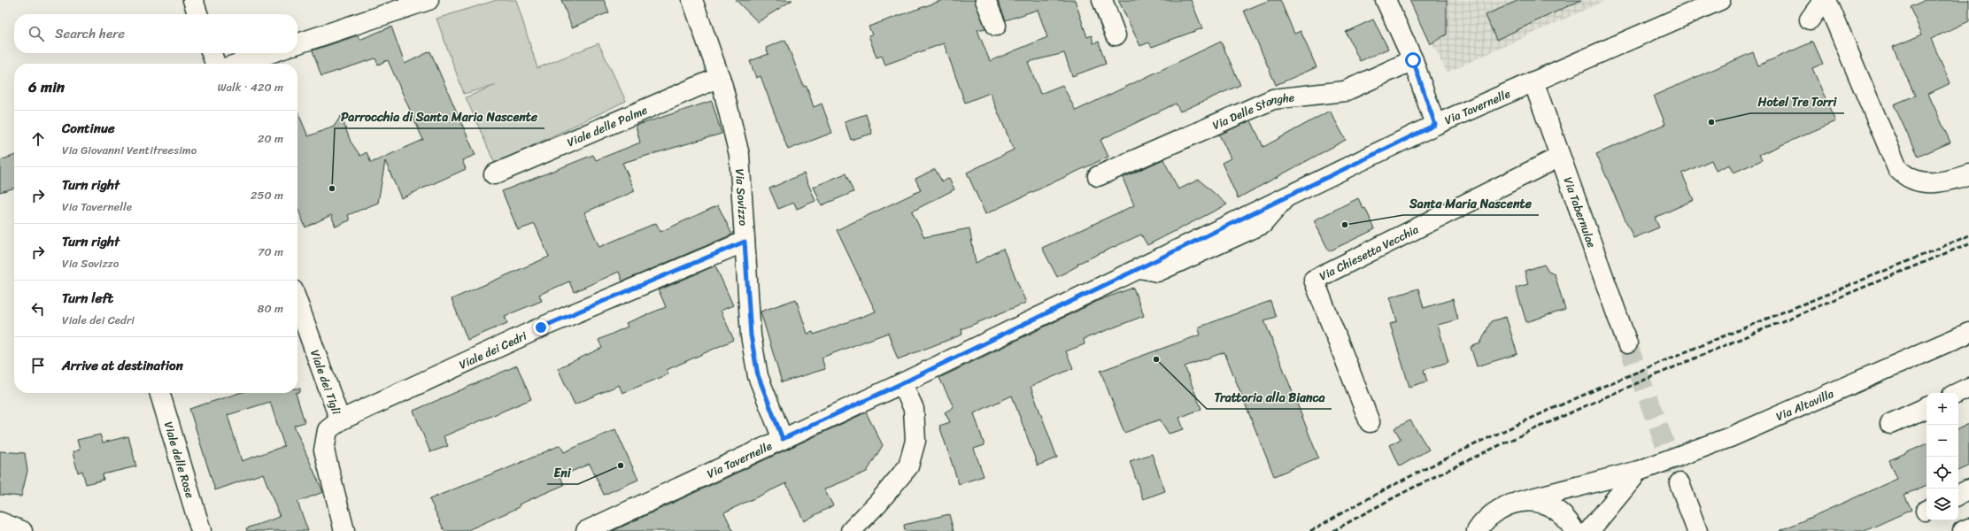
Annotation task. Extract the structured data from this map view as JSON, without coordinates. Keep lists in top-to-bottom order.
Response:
{
  "streets": {
    "street": [
      "Via Tavernelle",
      "Via Delle Stanghe",
      "Viale delle Palme",
      "Via Sovizzo",
      "Via Tabernulae",
      "Via Chiesetta Vecchia",
      "Viale dei Cedri",
      "Viale dei Tigli",
      "Via Altavilla",
      "Viale delle Rose"
    ]
  },
  "crossings": [
    ["Via Tavernelle", "Via Sovizzo"],
    ["Via Tavernelle", "Via Tabernulae"],
    ["Viale delle Palme", "Via Sovizzo"],
    ["Via Sovizzo", "Viale dei Cedri"],
    ["Via Tabernulae", "Via Chiesetta Vecchia"],
    ["Viale dei Cedri", "Viale dei Tigli"]
  ],
  "places": [
    "Hotel Tre Torri",
    "Parrocchia di Santa Maria Nascente",
    "Santa Maria Nascente",
    "Trattoria alla Bianca",
    "Eni"
  ],
  "page": {
    "search": "Search here",
    "heading": ["6 min", "Walk · 420 m"],
    "list": [
      ["Continue", "Via Giovanni Ventitreesimo", "20 m"],
      ["Turn right", "Via Tavernelle", "250 m"],
      ["Turn right", "Via Sovizzo", "70 m"],
      ["Turn left", "Viale dei Cedri", "80 m"],
      "Arrive at destination"
    ],
    "map_buttons": ["+", "−"]
  }
}
